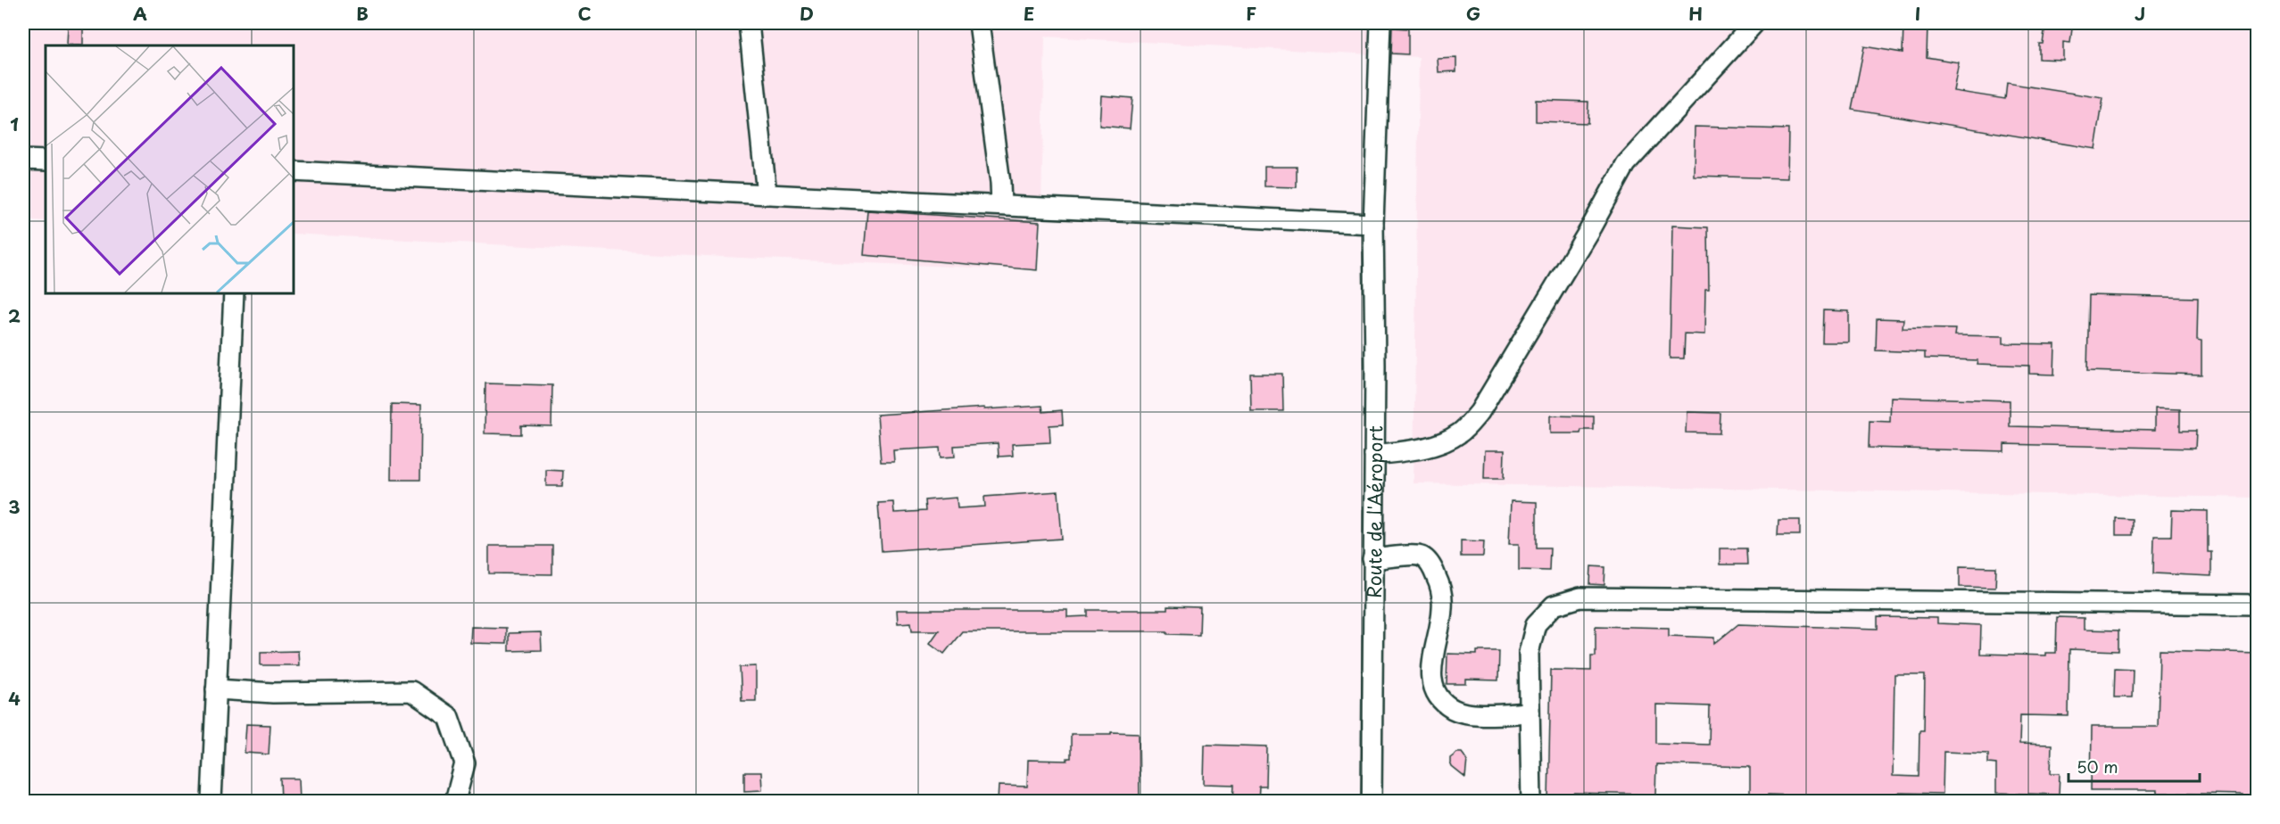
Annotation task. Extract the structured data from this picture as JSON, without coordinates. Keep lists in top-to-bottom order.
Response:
{
  "streets": {
    "street": ["Route de l'Aéroport"]
  },
  "scale_bar": "50 m",
  "grid": {
    "columns": [
      "A",
      "B",
      "C",
      "D",
      "E",
      "F",
      "G",
      "H",
      "I",
      "J"
    ],
    "rows": [
      "1",
      "2",
      "3",
      "4"
    ]
  }
}
